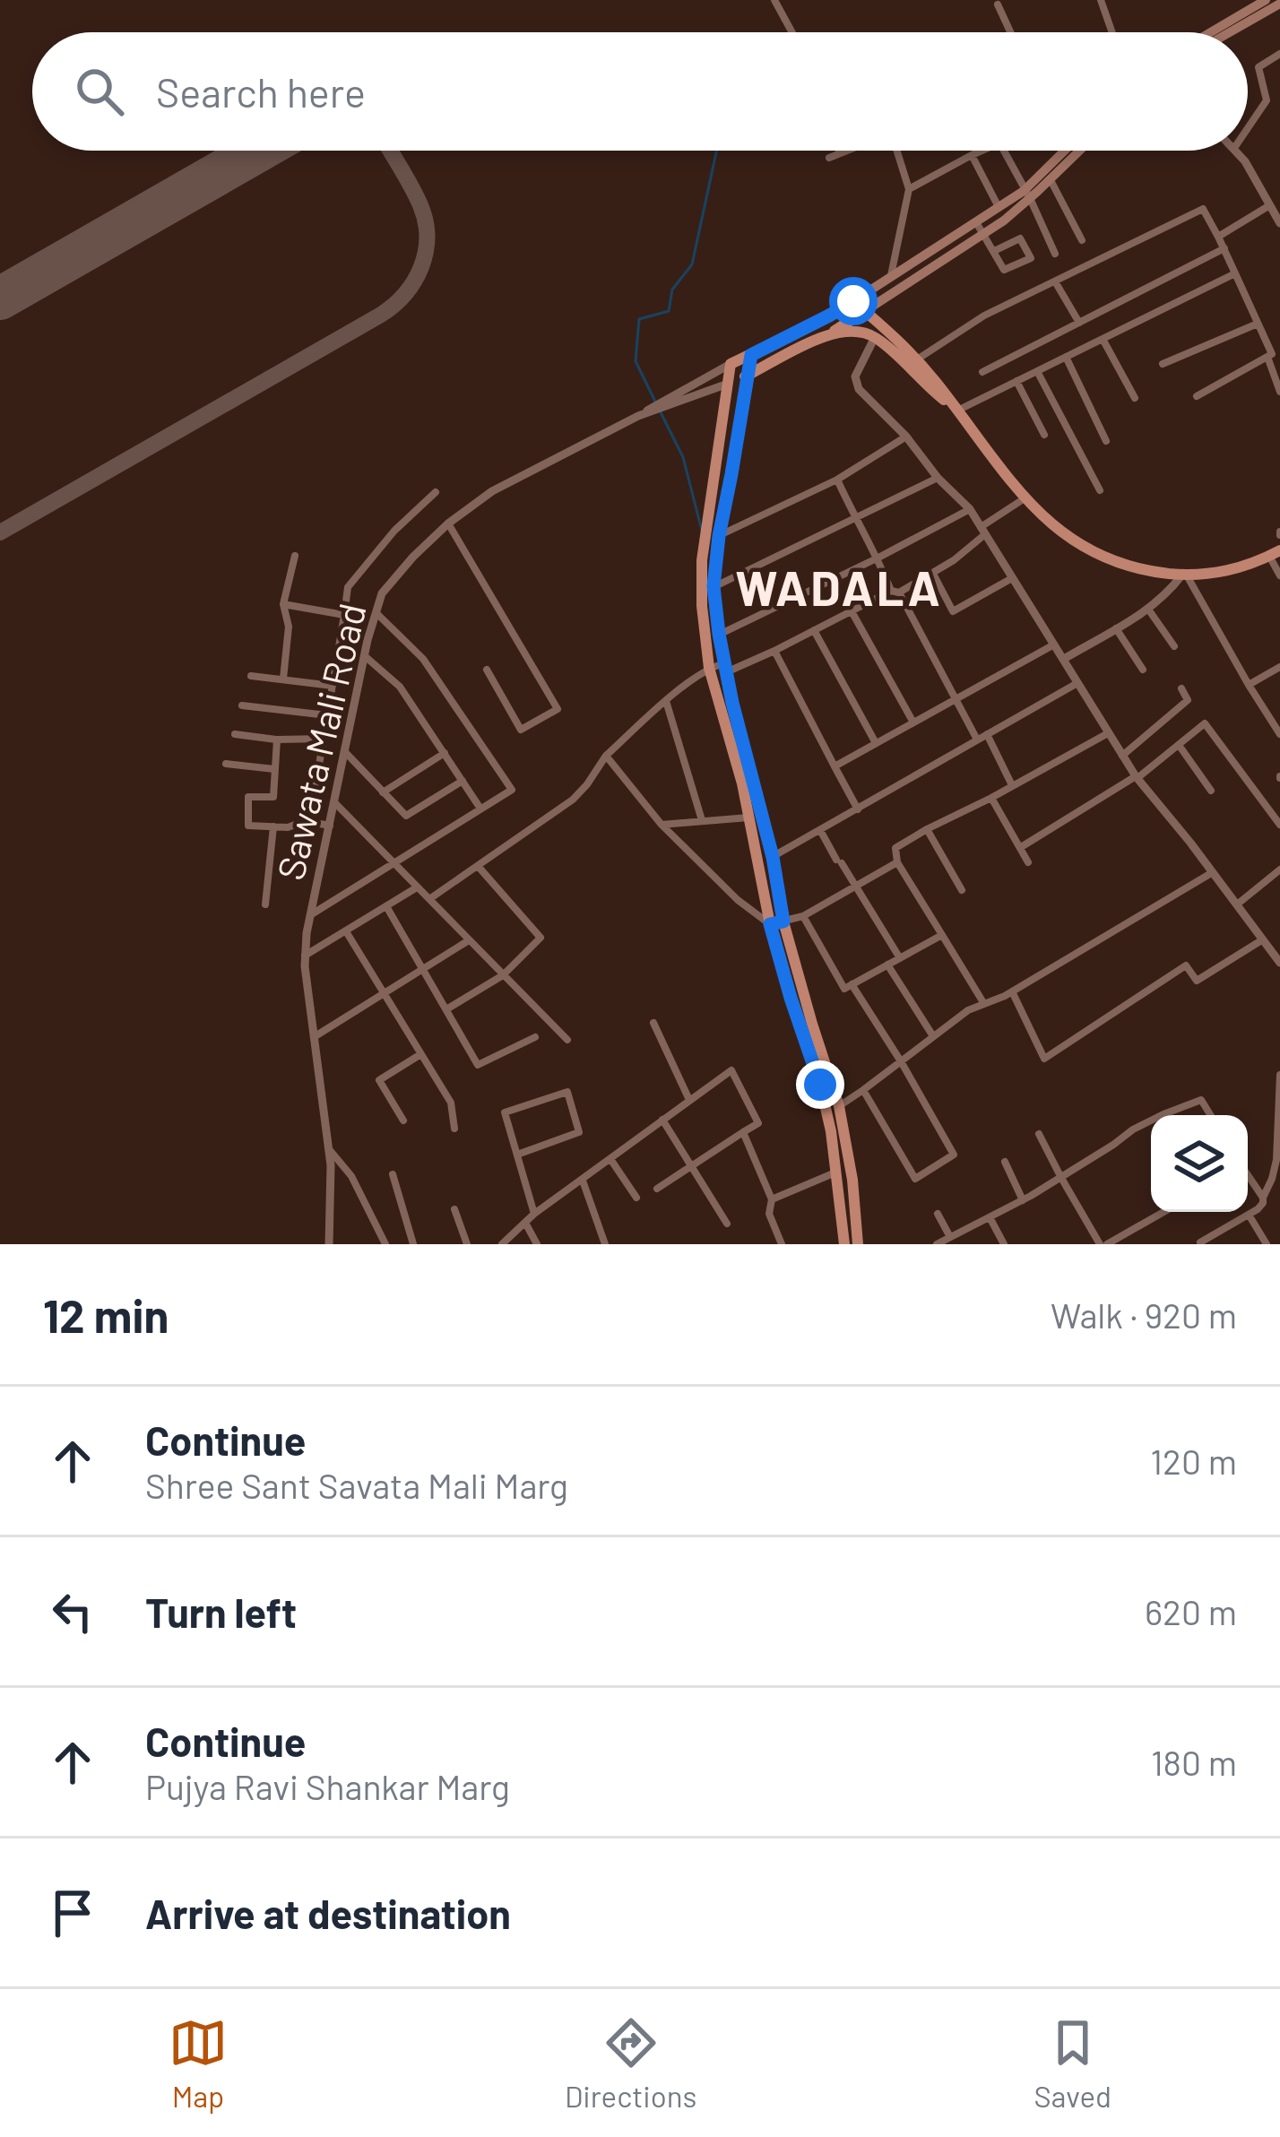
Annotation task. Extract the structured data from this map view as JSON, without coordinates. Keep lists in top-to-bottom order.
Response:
{
  "streets": {
    "street": ["Sawata Mali Road"]
  },
  "districts": ["WADALA"],
  "page": {
    "search": "Search here",
    "heading": ["12 min", "Walk · 920 m"],
    "list": [
      ["Continue", "Shree Sant Savata Mali Marg", "120 m"],
      ["Turn left", "620 m"],
      ["Continue", "Pujya Ravi Shankar Marg", "180 m"],
      "Arrive at destination"
    ],
    "nav": ["Map", "Directions", "Saved"]
  }
}
